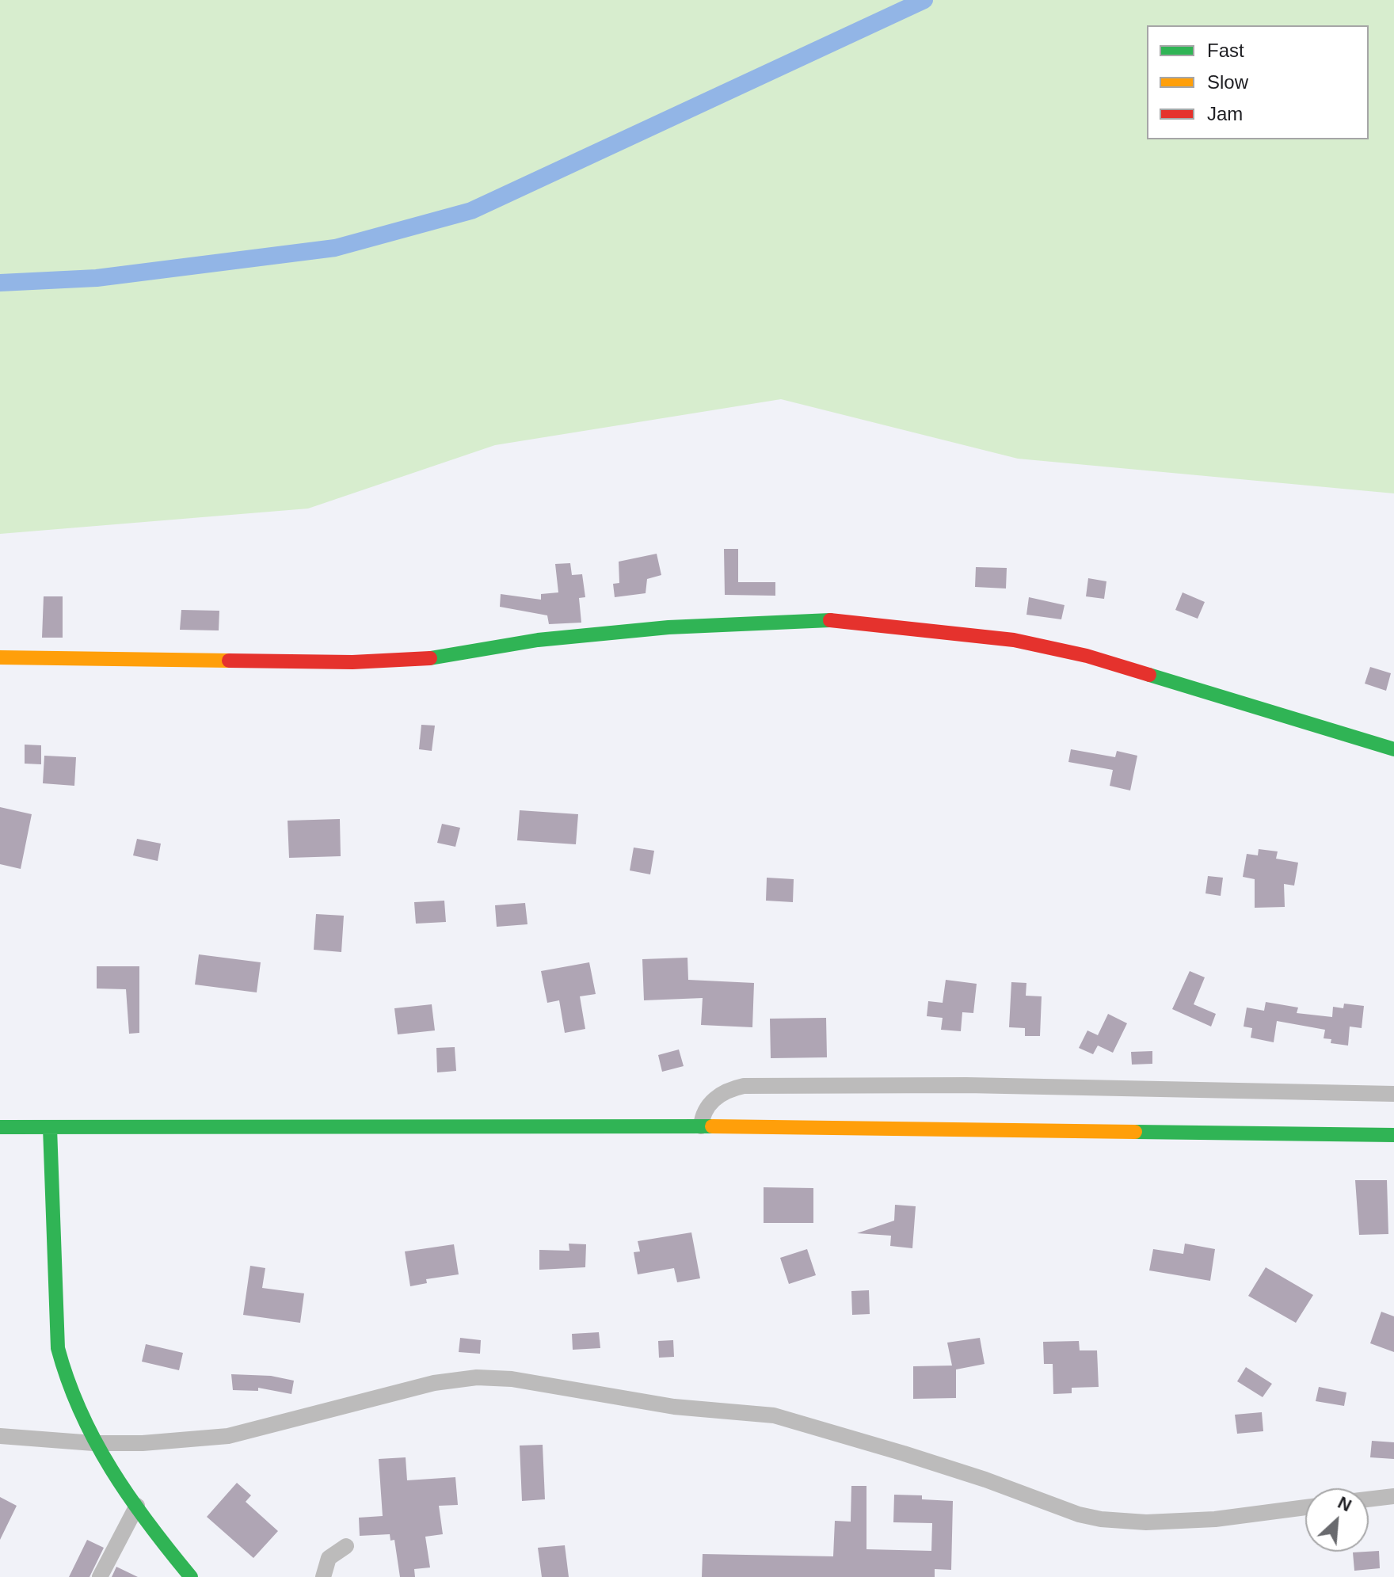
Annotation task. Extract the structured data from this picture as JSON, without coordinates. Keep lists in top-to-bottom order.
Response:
{
  "legend": ["Fast", "Slow", "Jam"],
  "north": "top right"
}
